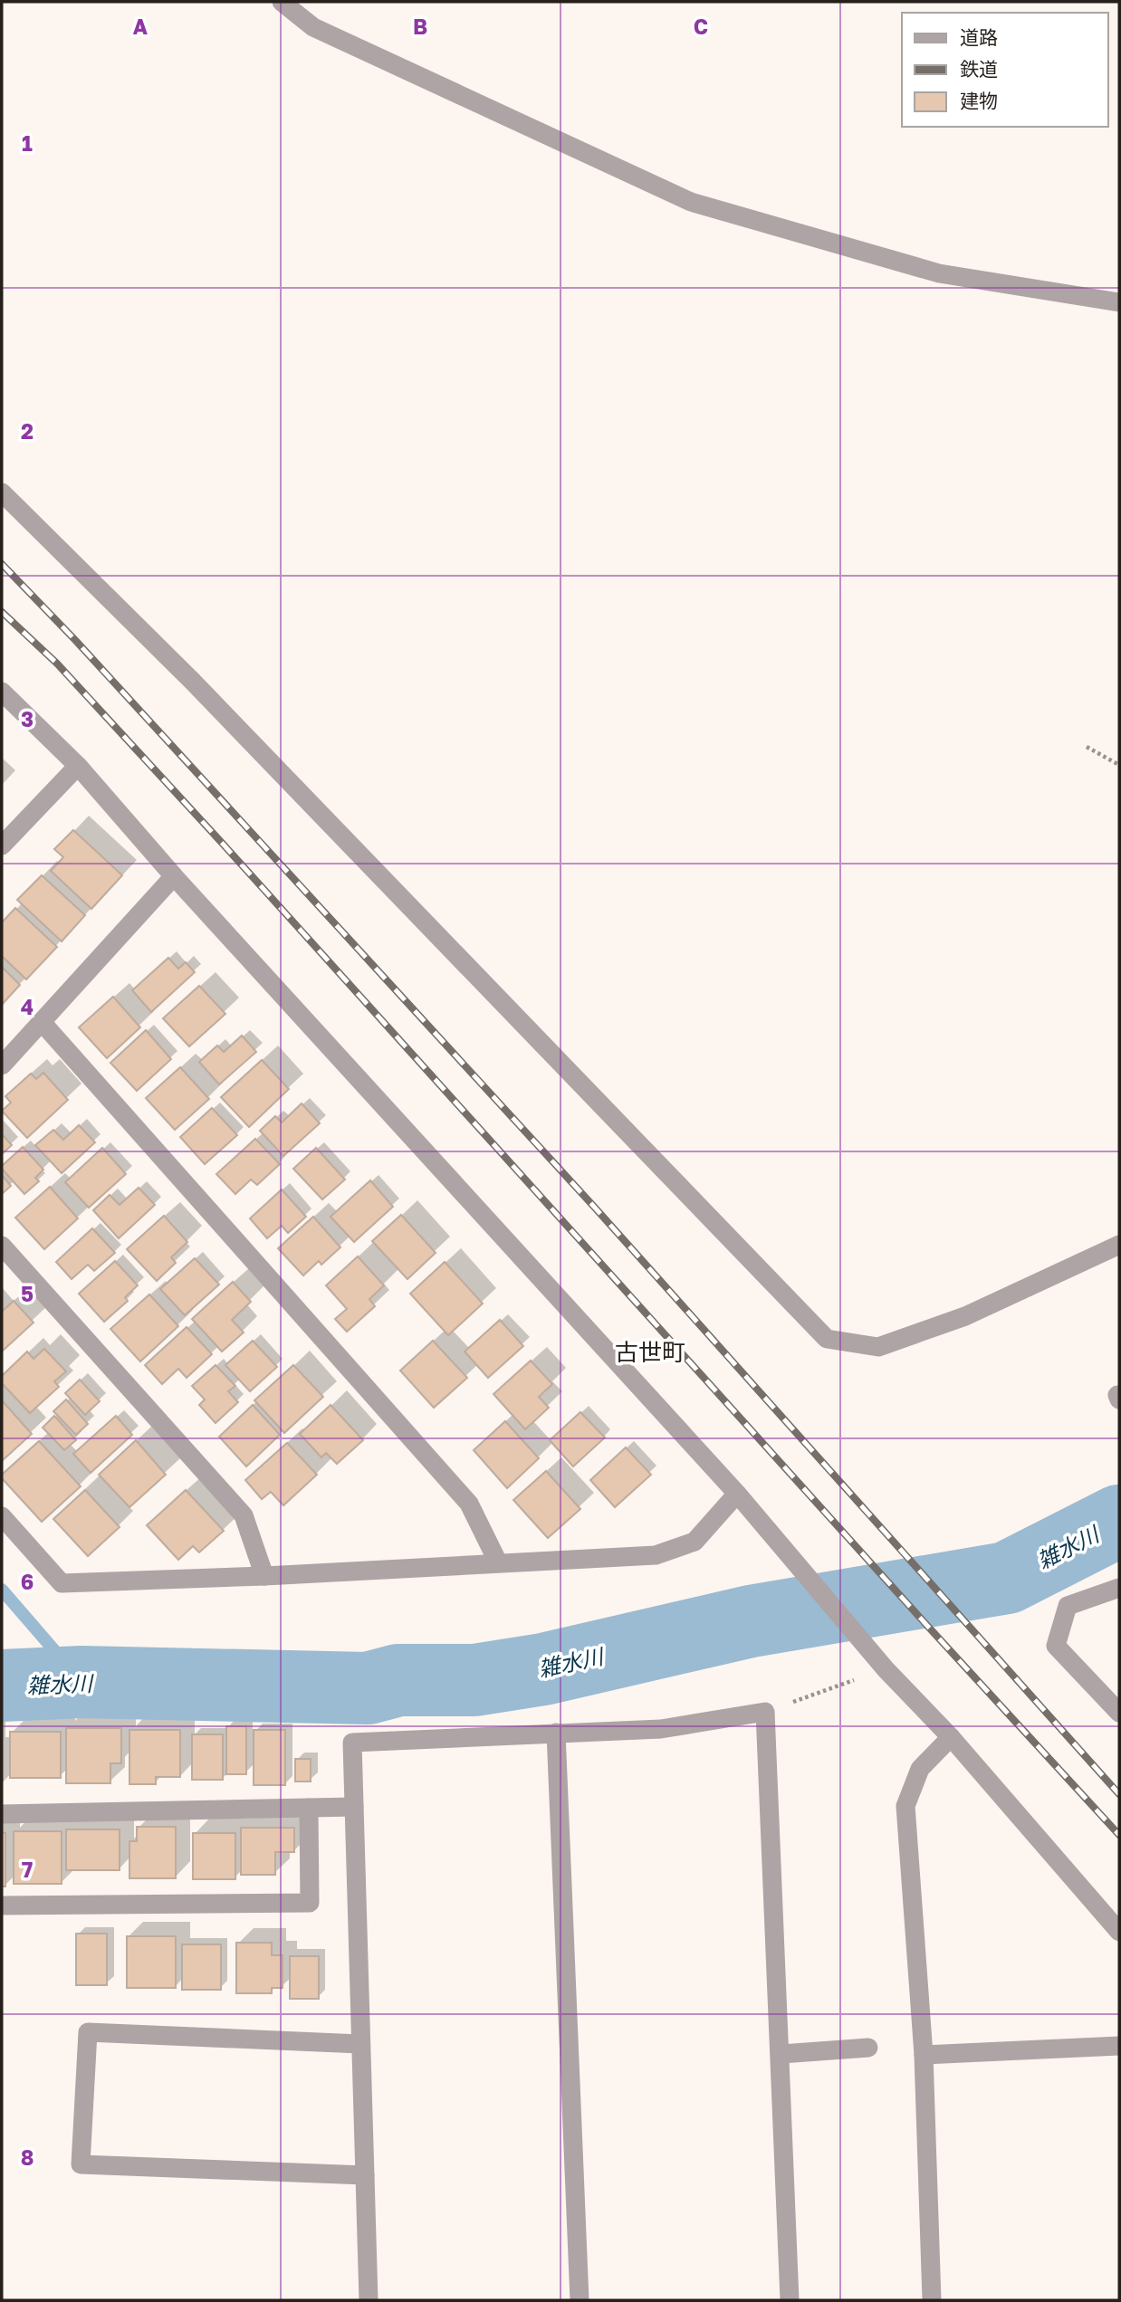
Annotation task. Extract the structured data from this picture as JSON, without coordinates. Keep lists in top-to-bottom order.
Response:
{
  "districts": ["古世町"],
  "water": ["雑水川"],
  "legend": ["道路", "鉄道", "建物"],
  "grid": {
    "columns": ["A", "B", "C"],
    "rows": [
      "1",
      "2",
      "3",
      "4",
      "5",
      "6",
      "7",
      "8"
    ]
  }
}
